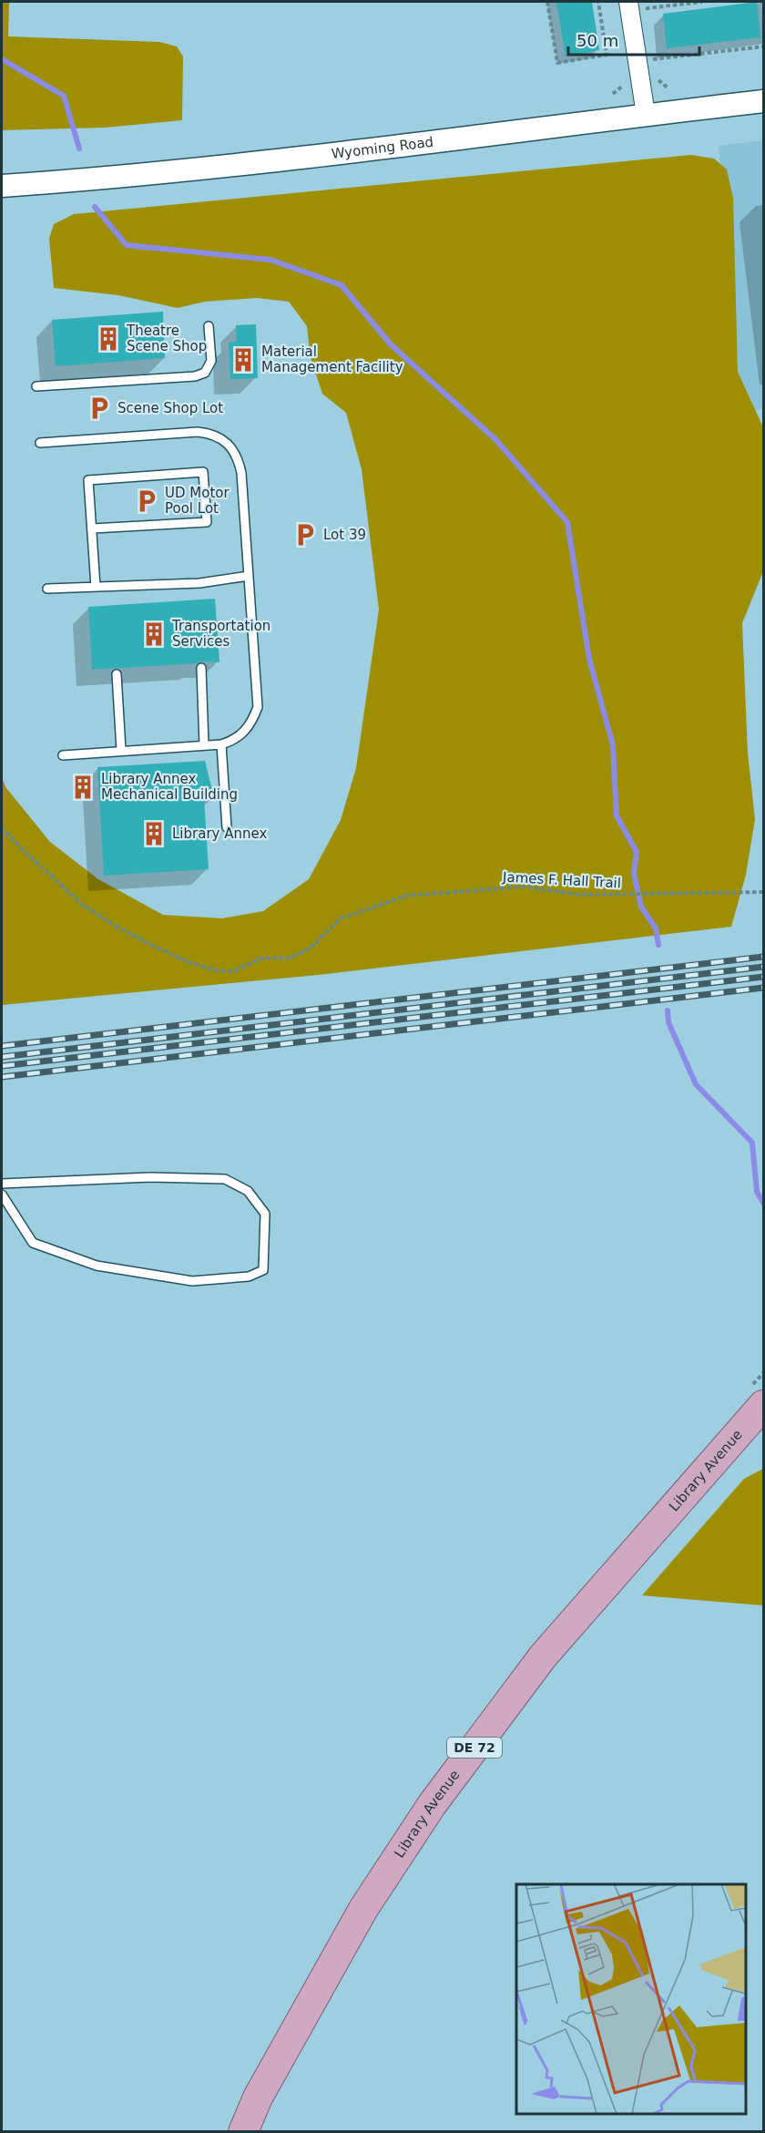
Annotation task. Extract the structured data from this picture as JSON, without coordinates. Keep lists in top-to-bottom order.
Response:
{
  "streets": {
    "main road": ["Library Avenue", "DE 72"],
    "street": ["Wyoming Road"],
    "path": ["James F. Hall Trail"]
  },
  "places": {
    "building": [
      "Theatre Scene Shop",
      "Material Management Facility",
      "Transportation Services",
      "Library Annex Mechanical Building",
      "Library Annex"
    ],
    "parking": ["Scene Shop Lot", "UD Motor Pool Lot", "Lot 39"]
  },
  "scale_bar": "50 m"
}
